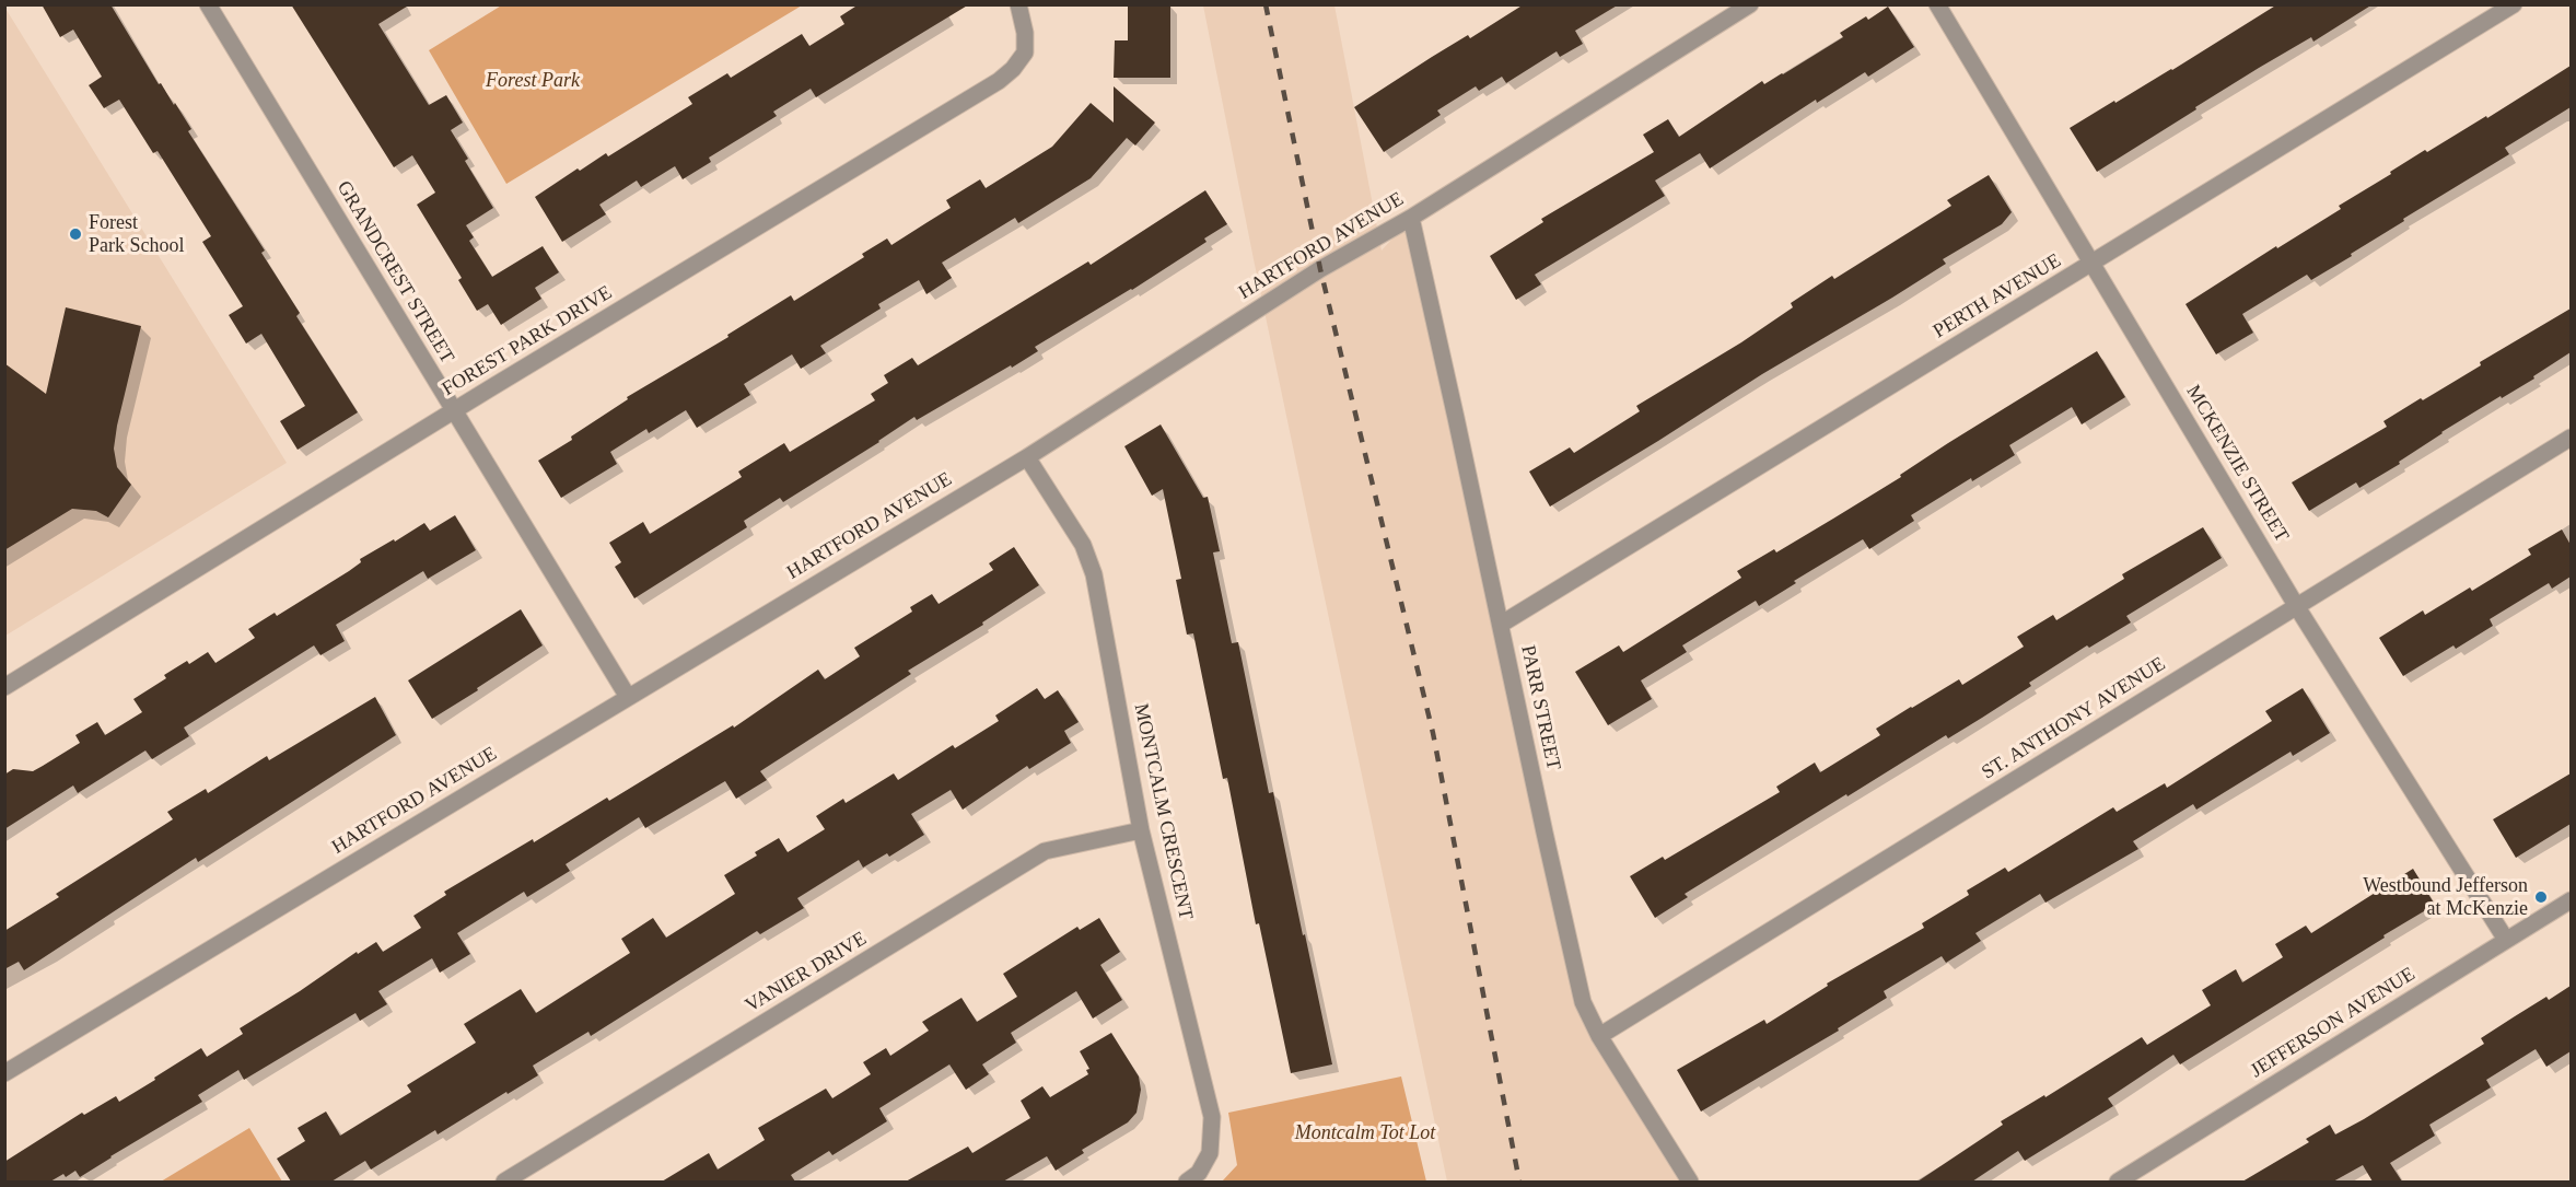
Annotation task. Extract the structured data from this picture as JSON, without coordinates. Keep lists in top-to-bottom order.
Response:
{
  "streets": {
    "street": [
      "HARTFORD AVENUE",
      "GRANDCREST STREET",
      "PERTH AVENUE",
      "FOREST PARK DRIVE",
      "MCKENZIE STREET",
      "PARR STREET",
      "ST. ANTHONY AVENUE",
      "MONTCALM CRESCENT",
      "VANIER DRIVE",
      "JEFFERSON AVENUE"
    ]
  },
  "crossings": [
    ["HARTFORD AVENUE", "GRANDCREST STREET"],
    ["HARTFORD AVENUE", "PARR STREET"],
    ["HARTFORD AVENUE", "MONTCALM CRESCENT"],
    ["GRANDCREST STREET", "FOREST PARK DRIVE"],
    ["PERTH AVENUE", "MCKENZIE STREET"],
    ["PERTH AVENUE", "PARR STREET"],
    ["MCKENZIE STREET", "ST. ANTHONY AVENUE"],
    ["MCKENZIE STREET", "JEFFERSON AVENUE"],
    ["PARR STREET", "ST. ANTHONY AVENUE"],
    ["MONTCALM CRESCENT", "VANIER DRIVE"]
  ],
  "parks": ["Forest Park", "Montcalm Tot Lot"],
  "places": ["Forest Park School", "Westbound Jefferson at McKenzie"]
}
